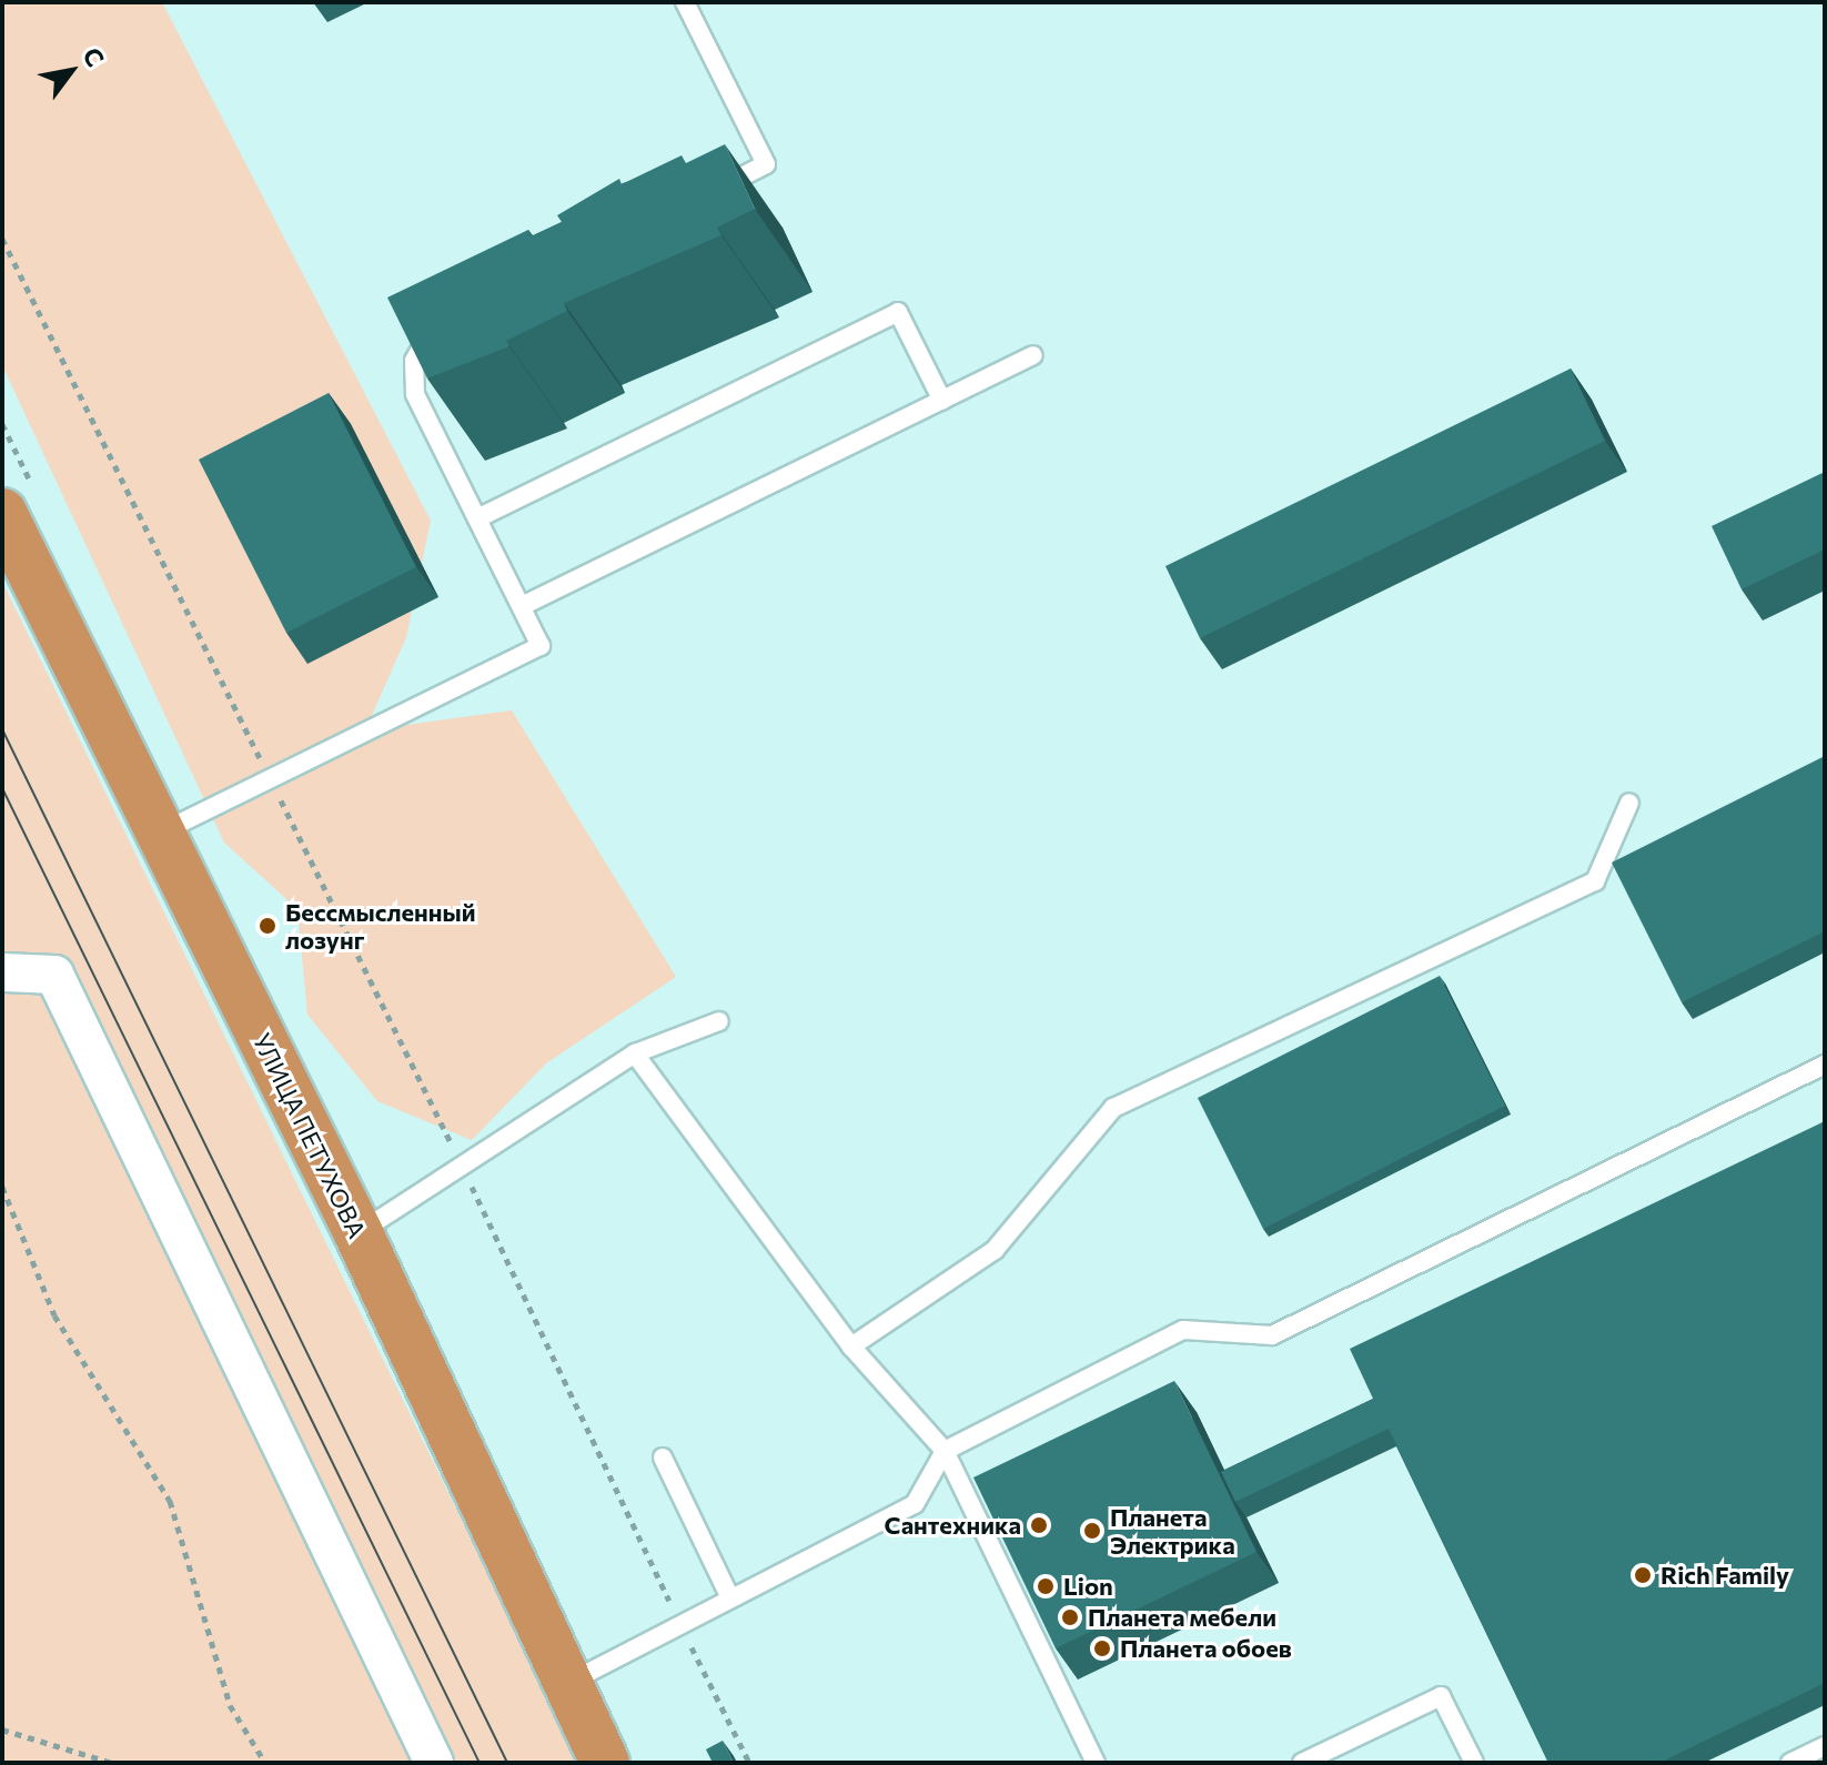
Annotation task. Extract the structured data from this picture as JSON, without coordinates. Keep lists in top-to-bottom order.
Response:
{
  "streets": {
    "highway": ["УЛИЦА ПЕТУХОВА"]
  },
  "places": [
    "Бессмысленный лозунг",
    "Сантехника",
    "Планета Электрика",
    "Rich Family",
    "Lion",
    "Планета мебели",
    "Планета обоев"
  ],
  "north": "top right"
}
